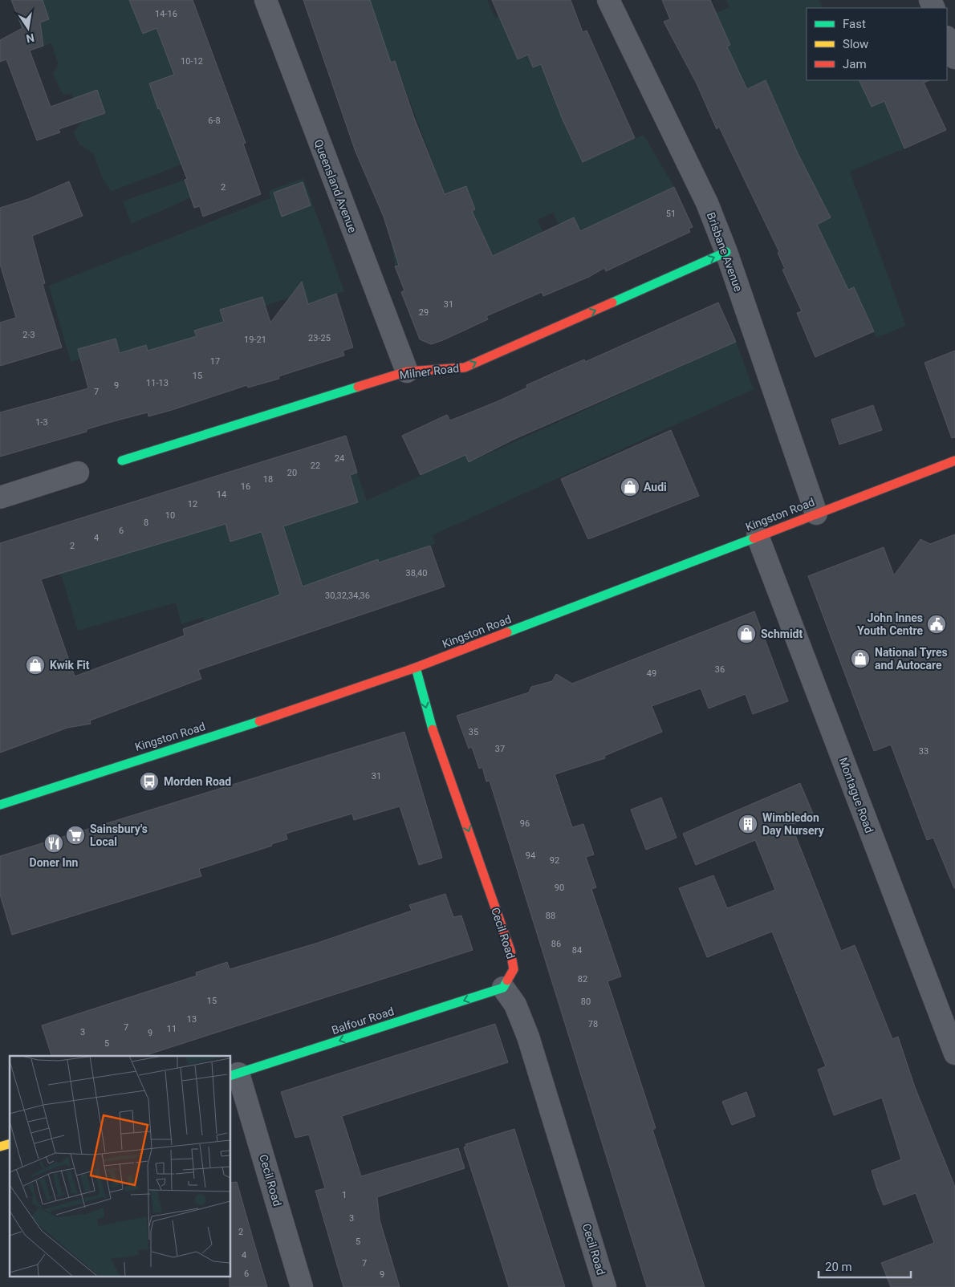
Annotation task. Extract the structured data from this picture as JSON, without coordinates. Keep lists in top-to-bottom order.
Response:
{
  "streets": {
    "street": [
      "Queensland Avenue",
      "Brisbane Avenue",
      "Milner Road",
      "Kingston Road",
      "Montague Road",
      "Cecil Road",
      "Balfour Road"
    ]
  },
  "crossings": [
    ["Queensland Avenue", "Milner Road"],
    ["Brisbane Avenue", "Milner Road"],
    ["Brisbane Avenue", "Kingston Road"],
    ["Kingston Road", "Montague Road"],
    ["Kingston Road", "Cecil Road"],
    ["Cecil Road", "Balfour Road"]
  ],
  "one_way": ["Milner Road", "Cecil Road", "Balfour Road"],
  "places": {
    "shop": [
      "Audi",
      "Schmidt",
      "National Tyres and Autocare",
      "Kwik Fit"
    ],
    "public building": ["John Innes Youth Centre"],
    "bus stop": ["Morden Road"],
    "building": ["Wimbledon Day Nursery"],
    "supermarket": ["Sainsbury's Local"],
    "restaurant": ["Doner Inn"]
  },
  "house_numbers": [
    "14-16",
    "10-12",
    "6-8",
    "2",
    "51",
    "31",
    "29",
    "2-3",
    "23-25",
    "19-21",
    "17",
    "15",
    "11-13",
    "9",
    "7",
    "1-3",
    "24",
    "22",
    "20",
    "18",
    "16",
    "14",
    "12",
    "10",
    "8",
    "6",
    "4",
    "2",
    "38,40",
    "30,32,34,36",
    "36",
    "49",
    "35",
    "37",
    "33",
    "31",
    "96",
    "94",
    "92",
    "90",
    "88",
    "86",
    "84",
    "82",
    "15",
    "80",
    "13",
    "78",
    "7",
    "11",
    "3",
    "9",
    "5",
    "1",
    "3",
    "2",
    "5",
    "4",
    "7",
    "6",
    "9"
  ],
  "legend": ["Fast", "Slow", "Jam"],
  "scale_bar": "20 m",
  "north": "bottom"
}
